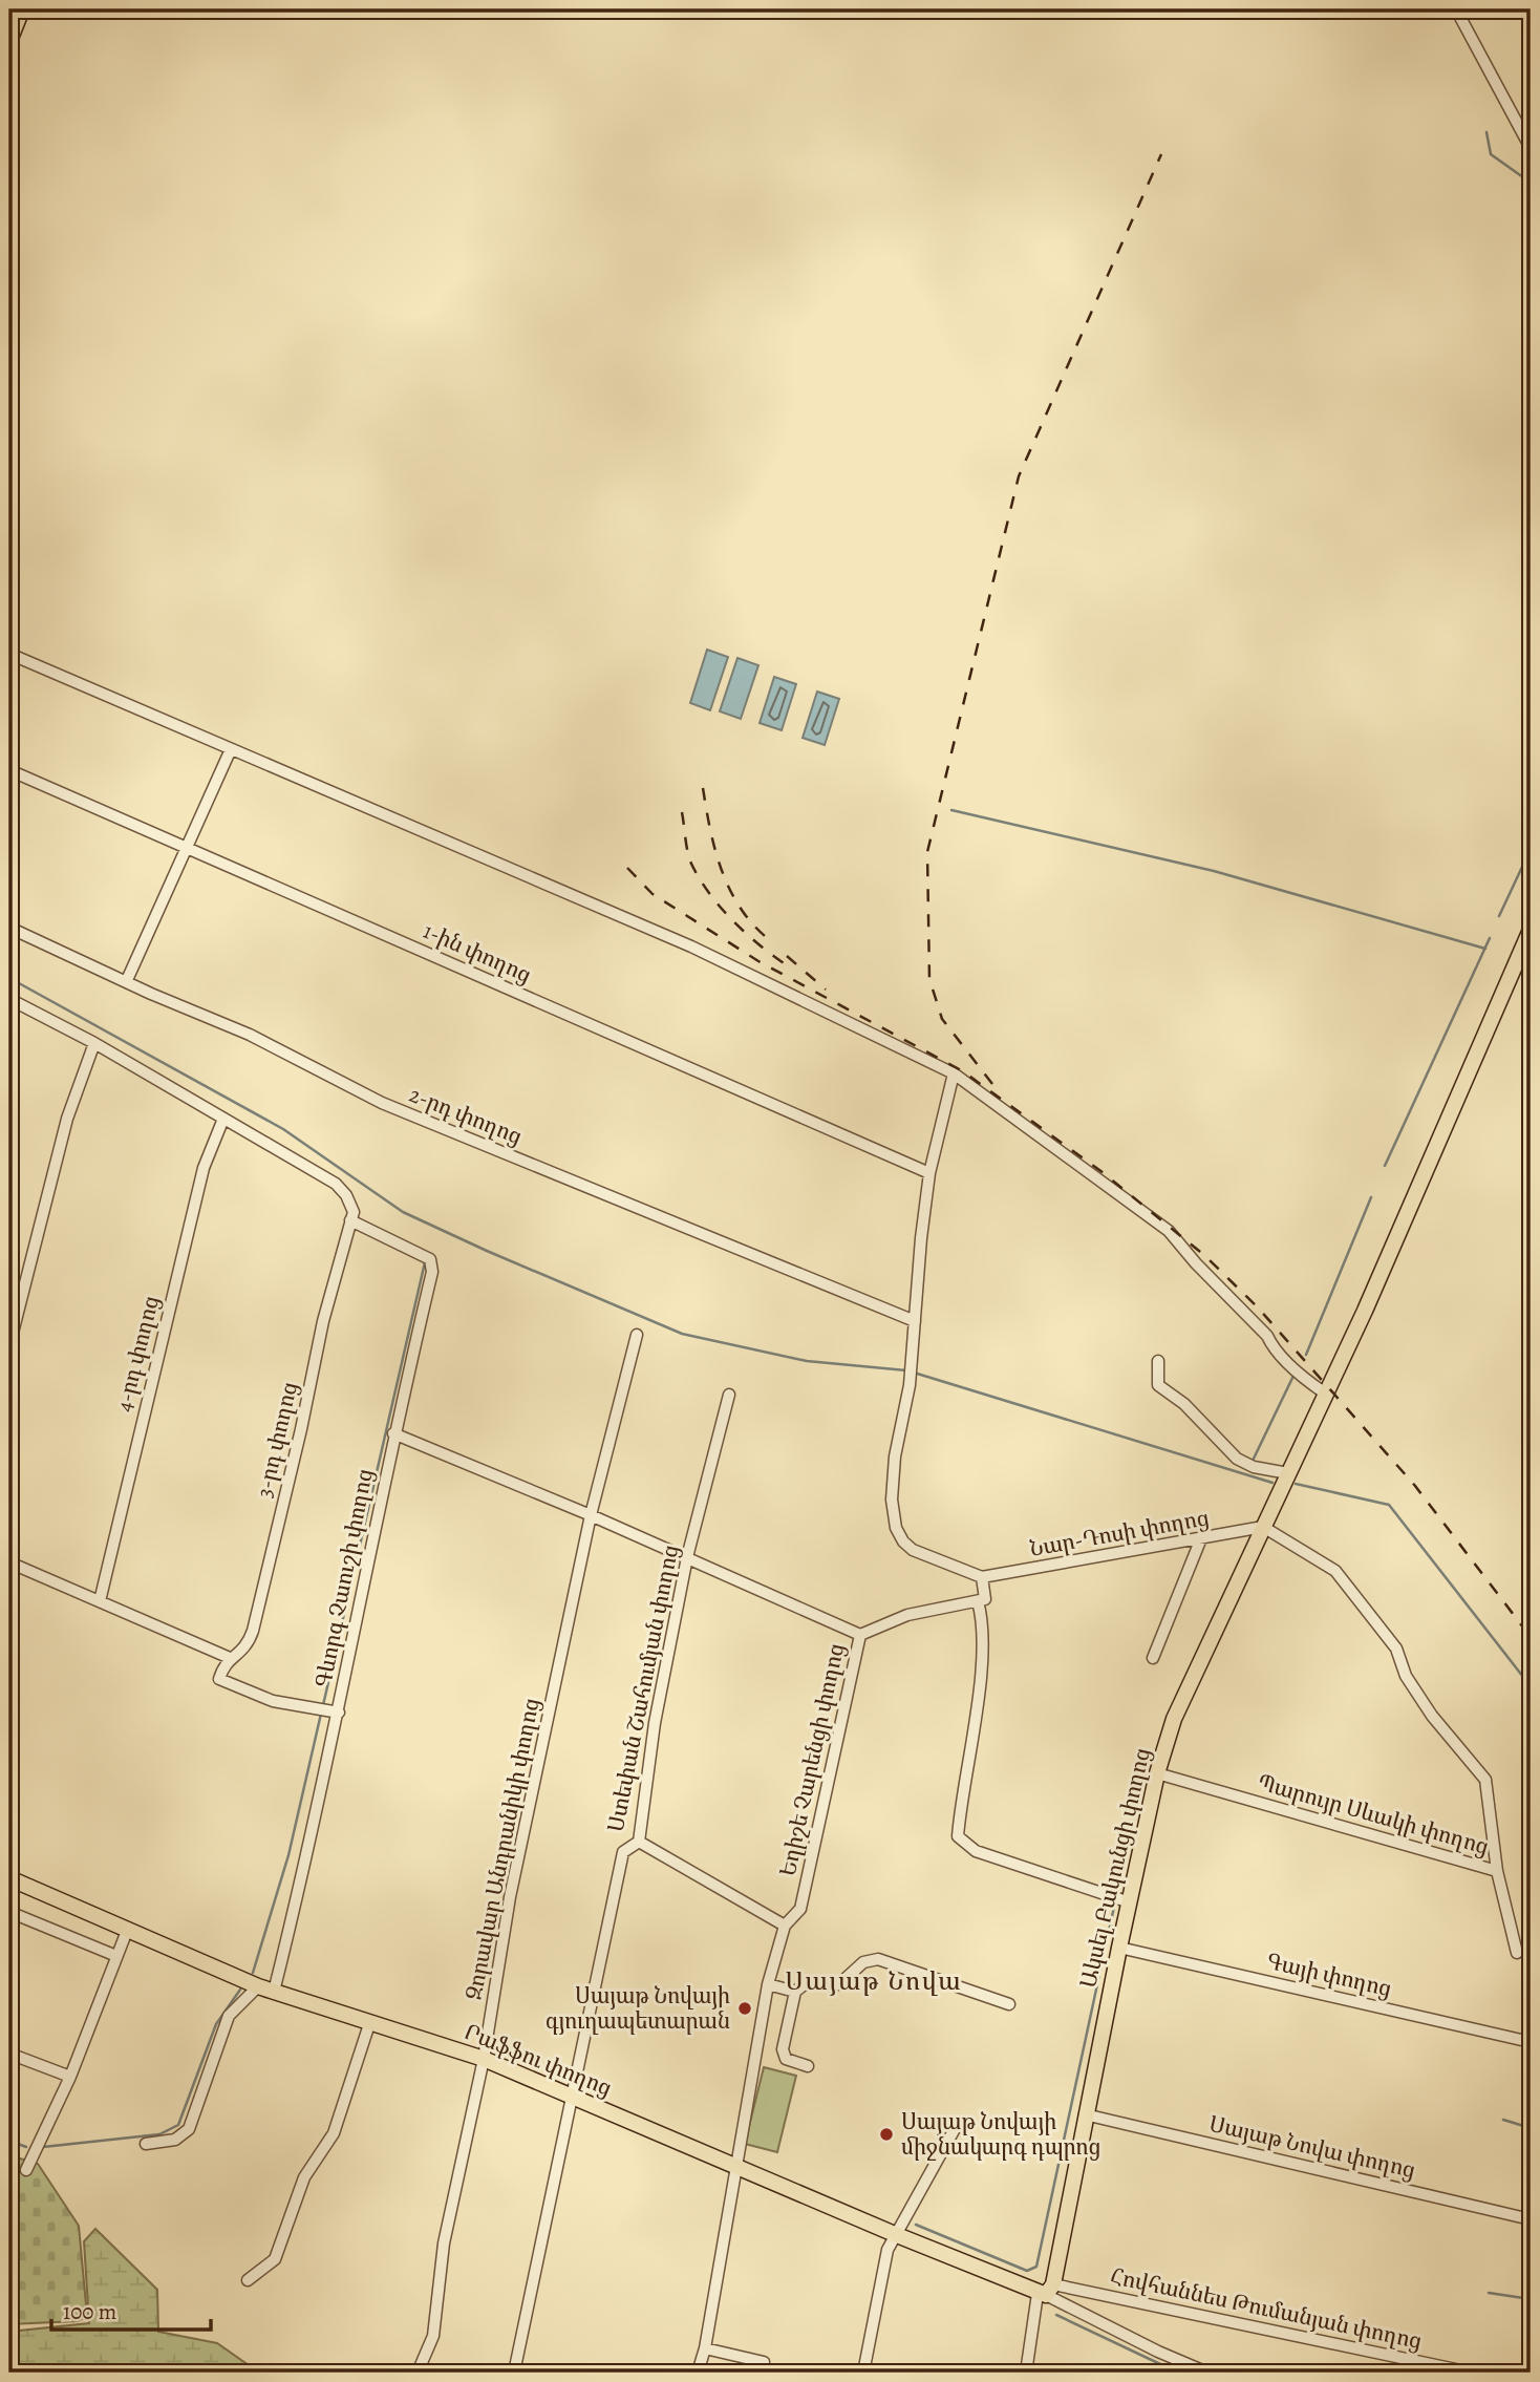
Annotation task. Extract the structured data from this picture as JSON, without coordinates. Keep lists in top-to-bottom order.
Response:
{
  "streets": {
    "main road": ["Ակսել Բակունցի փողոց", "Րաֆֆու փողոց"],
    "street": [
      "1-ին փողոց",
      "2-րդ փողոց",
      "4-րդ փողոց",
      "3-րդ փողոց",
      "Նար-Դոսի փողոց",
      "Գևորգ Չաուշի փողոց",
      "Ստեփան Շահումյան փողոց",
      "Եղիշե Չարենցի փողոց",
      "Պարույր Սևակի փողոց",
      "Զորավար Անդրանիկի փողոց",
      "Գայի փողոց",
      "Սայաթ Նովա փողոց",
      "Հովհաննես Թումանյան փողոց"
    ]
  },
  "crossings": [
    ["3-րդ փողոց", "Գևորգ Չաուշի փողոց"],
    ["Նար-Դոսի փողոց", "Ակսել Բակունցի փողոց"],
    ["Գևորգ Չաուշի փողոց", "Րաֆֆու փողոց"],
    ["Ստեփան Շահումյան փողոց", "Րաֆֆու փողոց"],
    ["Եղիշե Չարենցի փողոց", "Րաֆֆու փողոց"],
    ["Պարույր Սևակի փողոց", "Ակսել Բակունցի փողոց"],
    ["Զորավար Անդրանիկի փողոց", "Րաֆֆու փողոց"],
    ["Ակսել Բակունցի փողոց", "Գայի փողոց"],
    ["Ակսել Բակունցի փողոց", "Րաֆֆու փողոց"],
    ["Ակսել Բակունցի փողոց", "Սայաթ Նովա փողոց"],
    ["Ակսել Բակունցի փողոց", "Հովհաննես Թումանյան փողոց"],
    ["Րաֆֆու փողոց", "Հովհաննես Թումանյան փողոց"]
  ],
  "districts": ["Սայաթ Նովա"],
  "places": ["Սայաթ Նովայի գյուղապետարան", "Սայաթ Նովայի միջնակարգ դպրոց"],
  "scale_bar": "100 m"
}
